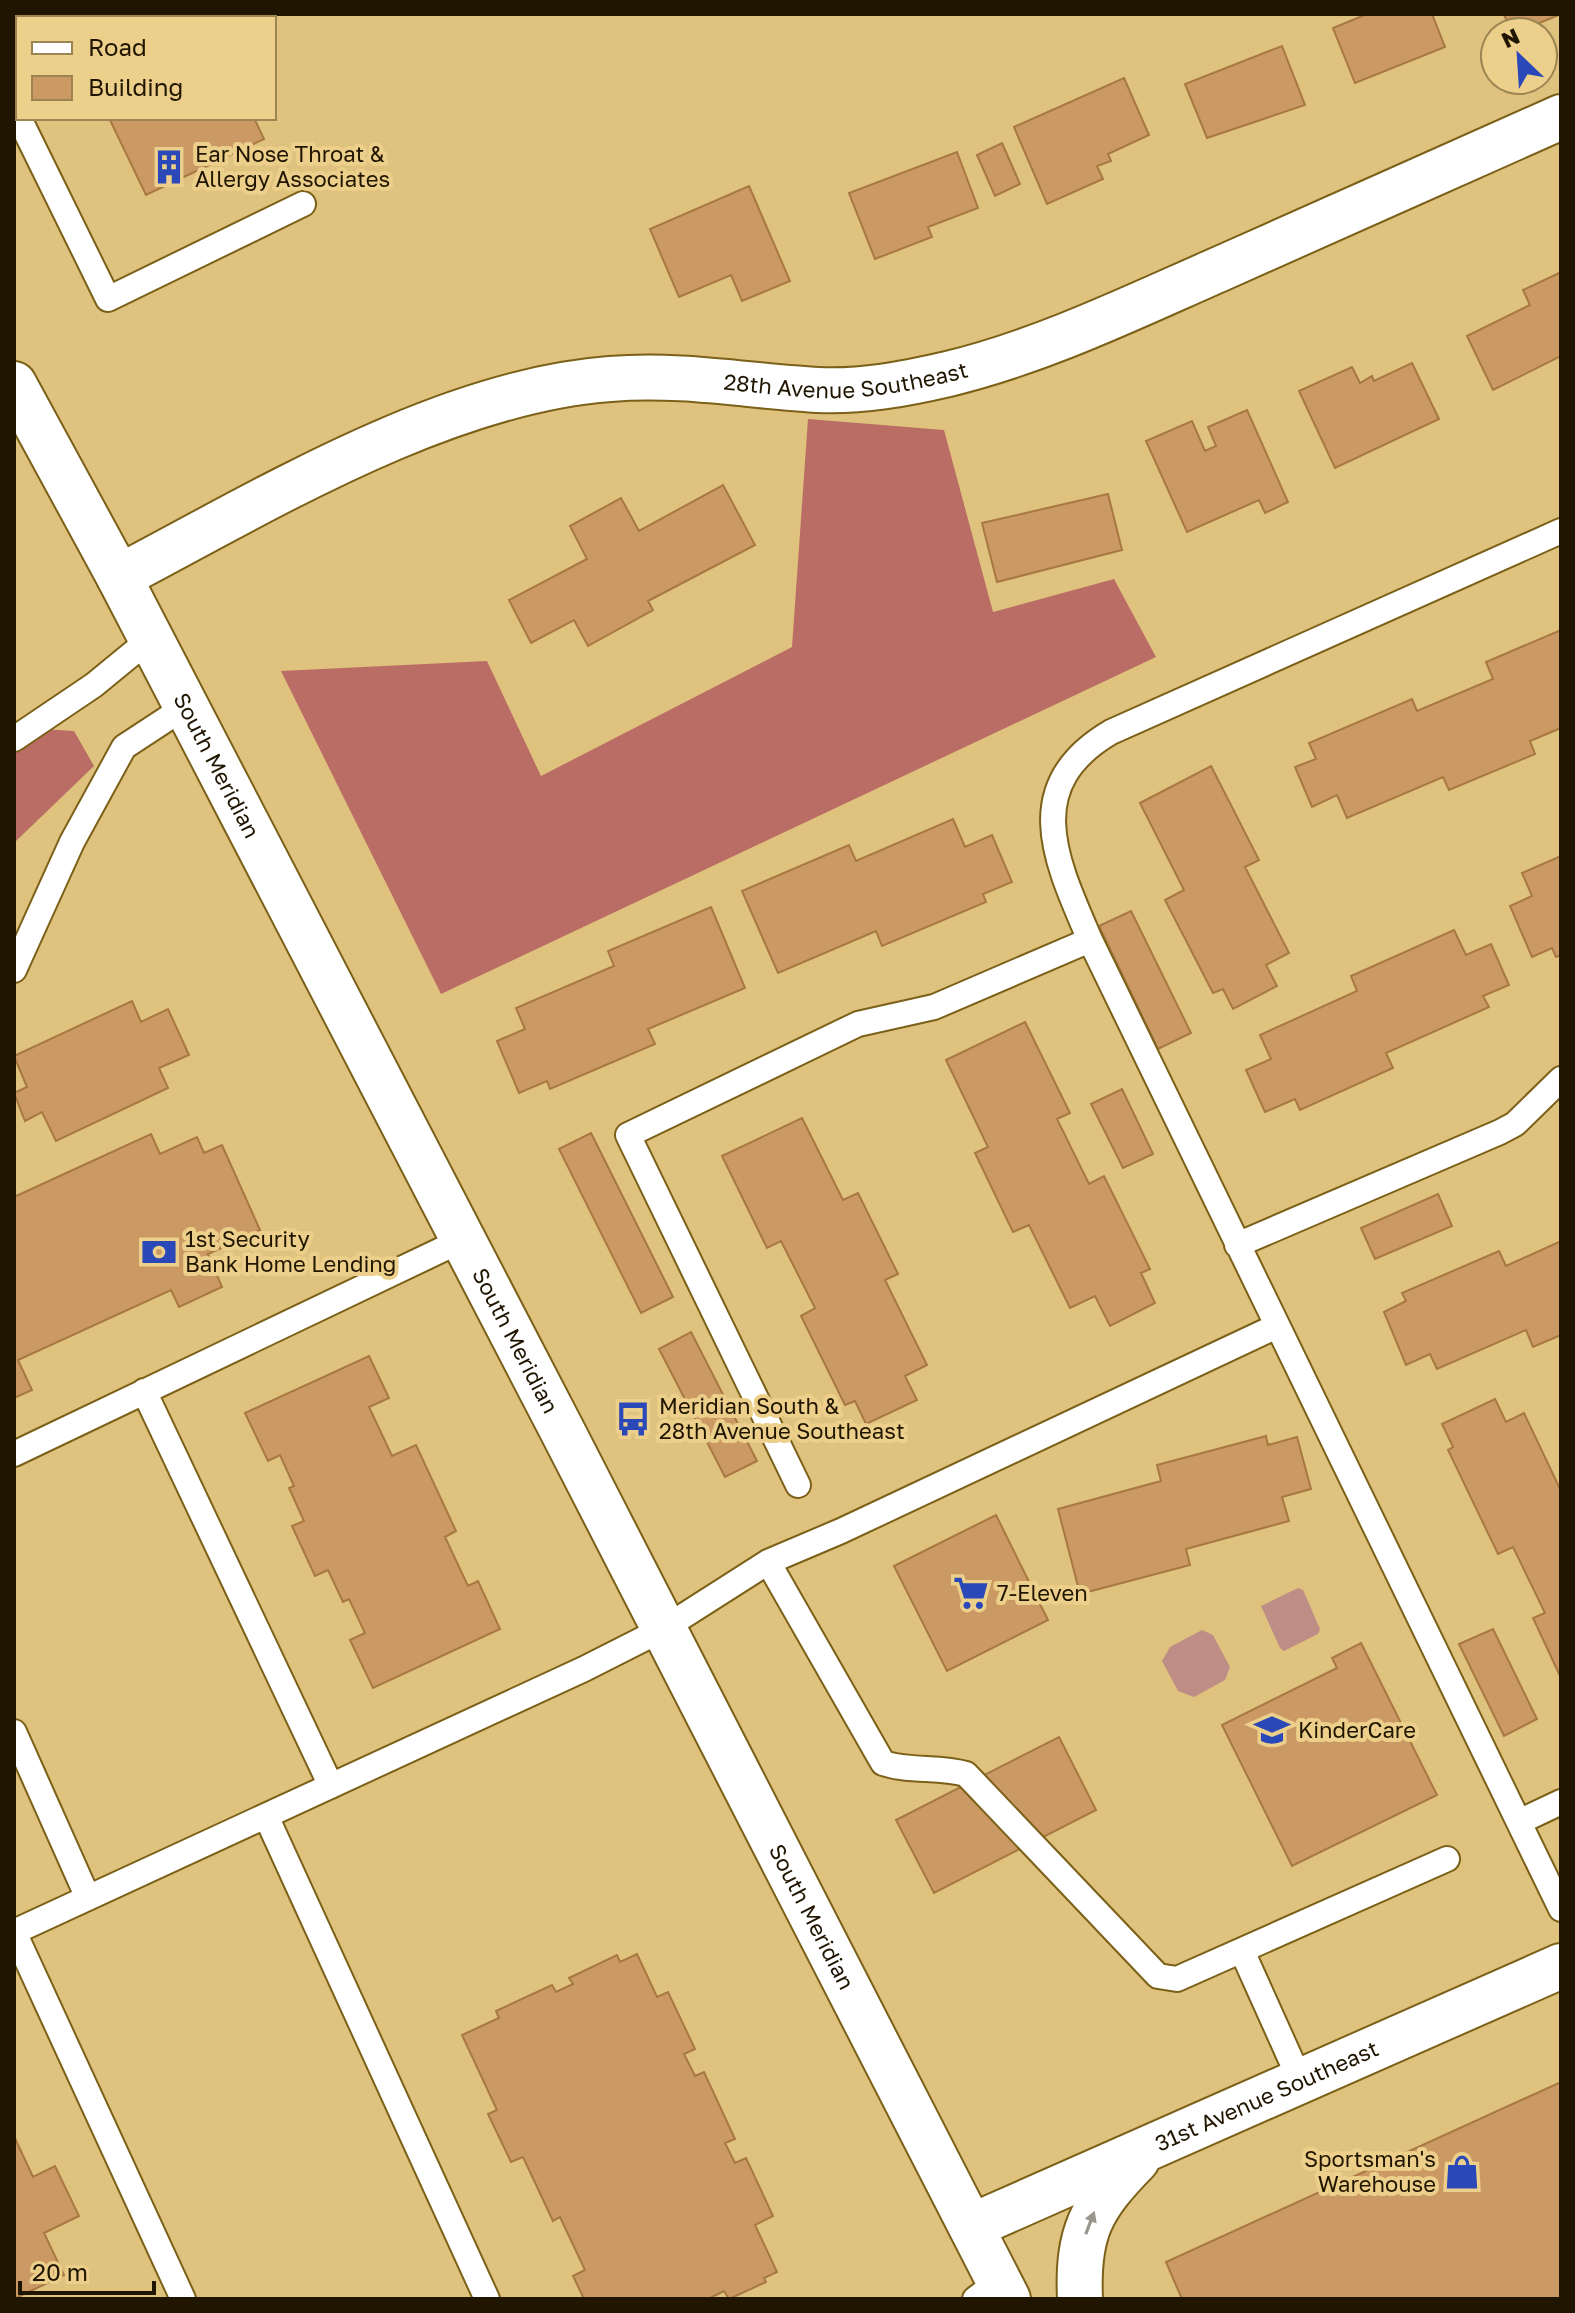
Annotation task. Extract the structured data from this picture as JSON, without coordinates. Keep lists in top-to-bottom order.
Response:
{
  "streets": {
    "street": ["28th Avenue Southeast", "South Meridian", "31st Avenue Southeast"]
  },
  "crossings": [
    ["28th Avenue Southeast", "South Meridian"],
    ["South Meridian", "31st Avenue Southeast"]
  ],
  "places": {
    "building": ["Ear Nose Throat & Allergy Associates"],
    "bank": ["1st Security Bank Home Lending"],
    "bus stop": ["Meridian South & 28th Avenue Southeast"],
    "supermarket": ["7-Eleven"],
    "school or university": ["KinderCare"],
    "shop": ["Sportsman's Warehouse"]
  },
  "legend": ["Road", "Building"],
  "scale_bar": "20 m",
  "north": "top left"
}
